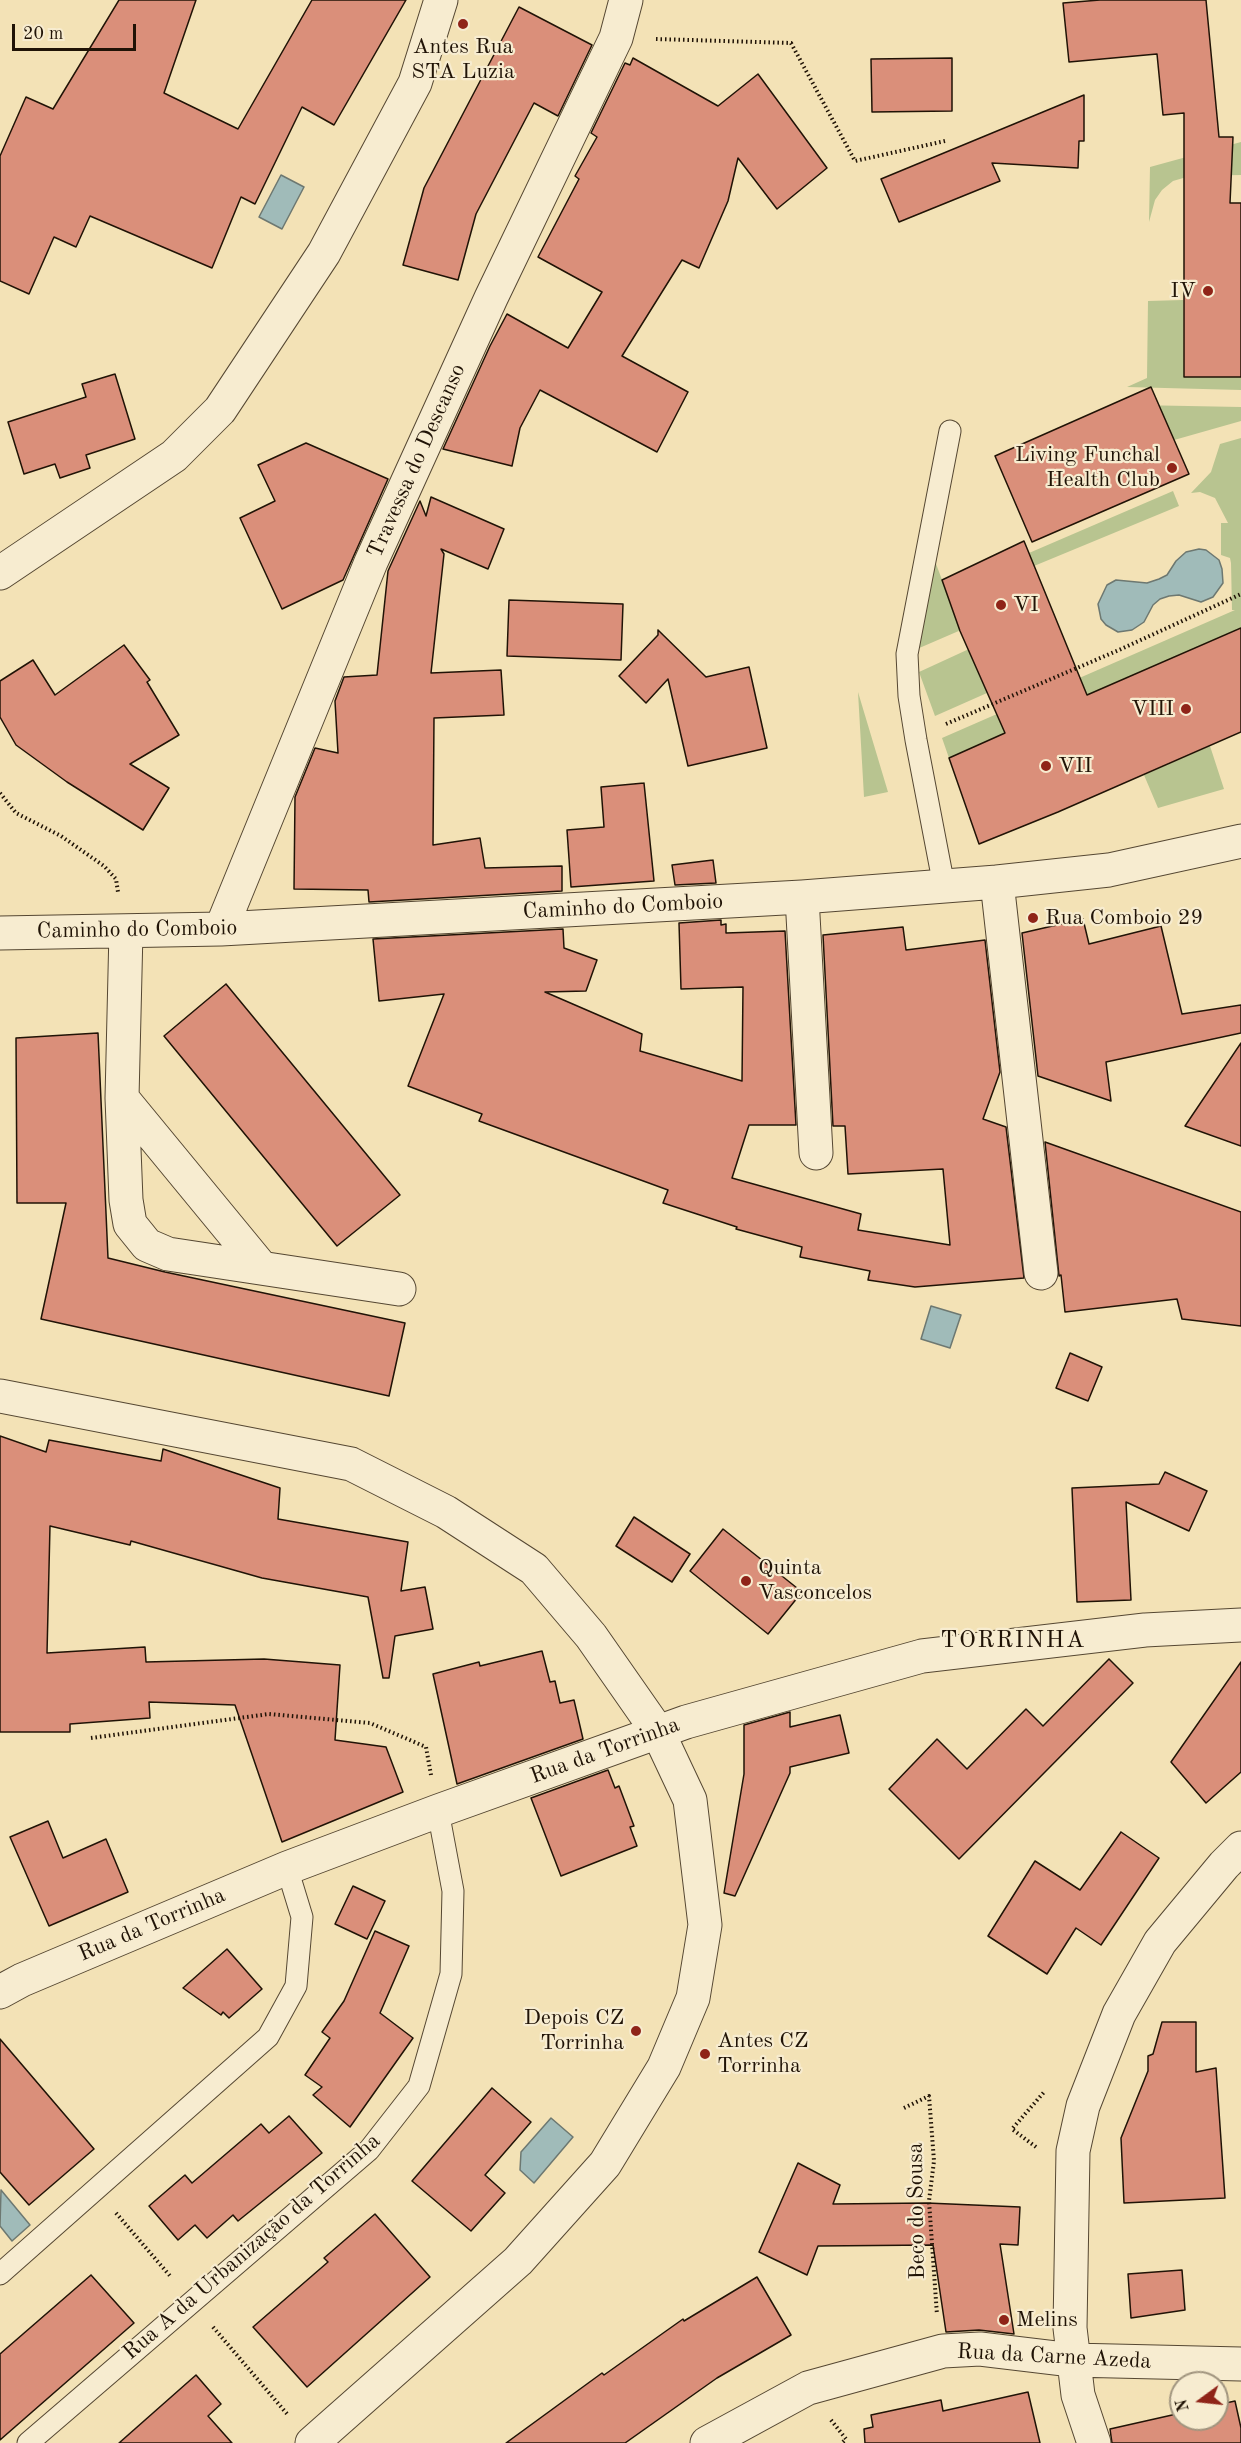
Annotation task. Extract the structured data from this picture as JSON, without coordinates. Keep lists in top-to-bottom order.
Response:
{
  "streets": {
    "street": [
      "Travessa do Descanso",
      "Caminho do Comboio",
      "Rua da Torrinha",
      "Rua da Carne Azeda"
    ],
    "lane": ["Rua A da Urbanização da Torrinha"],
    "path": ["Beco do Sousa"]
  },
  "crossings": [
    ["Travessa do Descanso", "Caminho do Comboio"],
    ["Rua da Torrinha", "Rua A da Urbanização da Torrinha"],
    ["Beco do Sousa", "Rua da Carne Azeda"]
  ],
  "districts": ["TORRINHA"],
  "places": [
    "Antes Rua STA Luzia",
    "IV",
    "Living Funchal Health Club",
    "VI",
    "VIII",
    "VII",
    "Rua Comboio 29",
    "Quinta Vasconcelos",
    "Depois CZ Torrinha",
    "Antes CZ Torrinha",
    "Melins"
  ],
  "scale_bar": "20 m",
  "north": "left"
}
